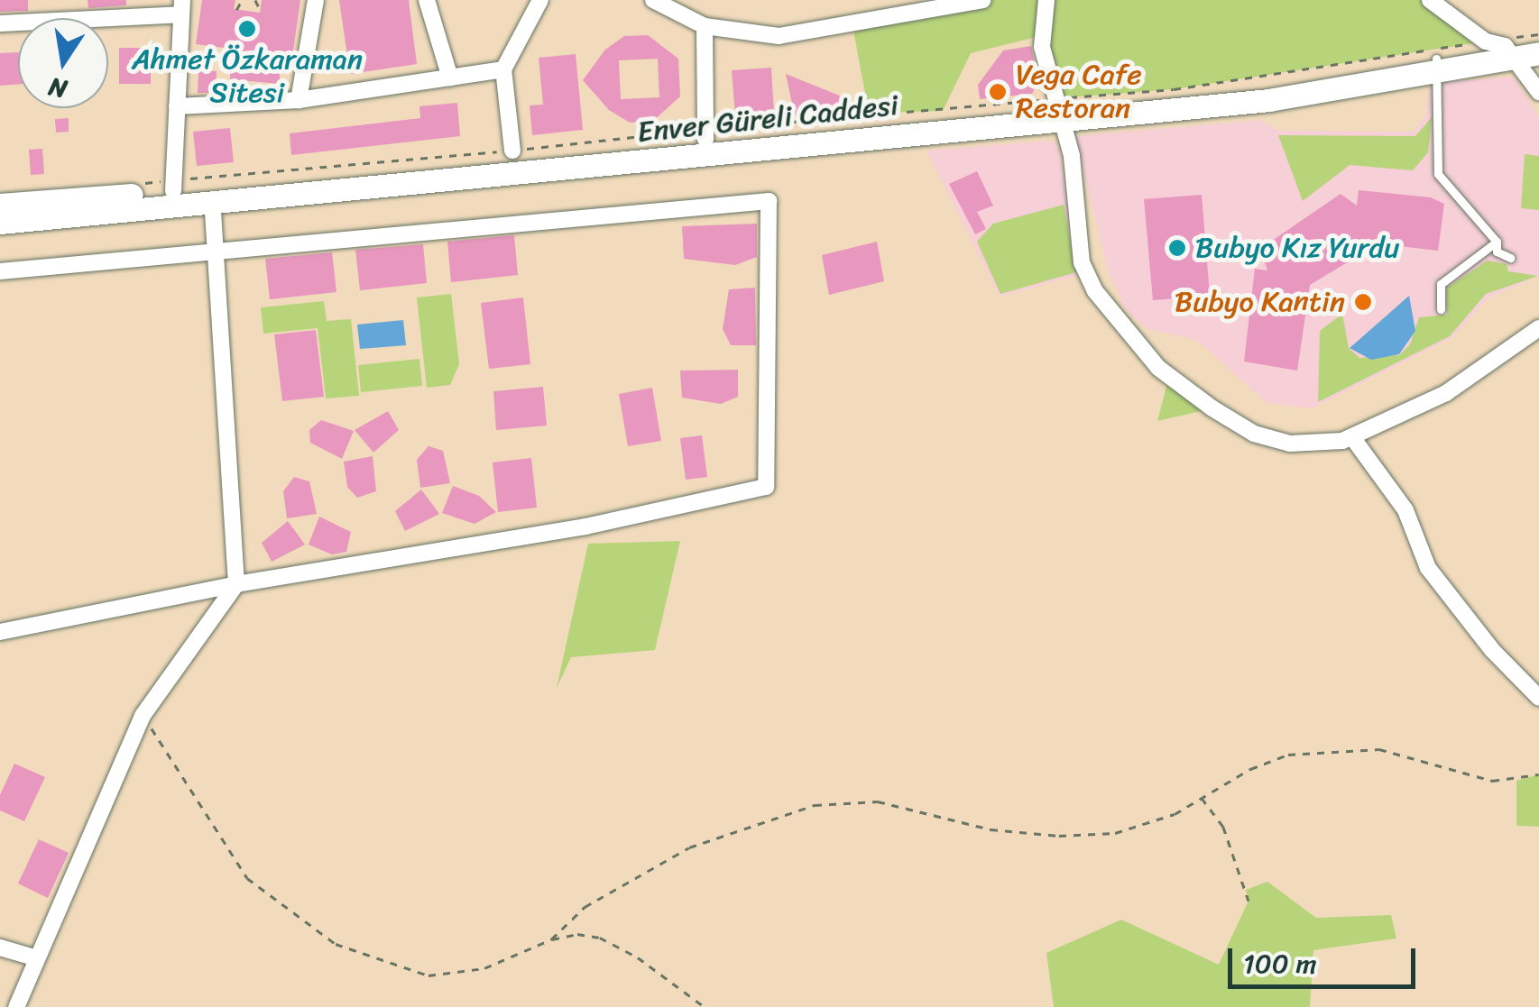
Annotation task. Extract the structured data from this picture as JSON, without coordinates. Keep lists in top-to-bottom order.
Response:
{
  "streets": {
    "main road": ["Enver Güreli Caddesi"]
  },
  "places": [
    "Ahmet Özkaraman Sitesi",
    "Vega Cafe Restoran",
    "Bubyo Kız Yurdu",
    "Bubyo Kantin"
  ],
  "scale_bar": "100 m",
  "north": "bottom"
}
